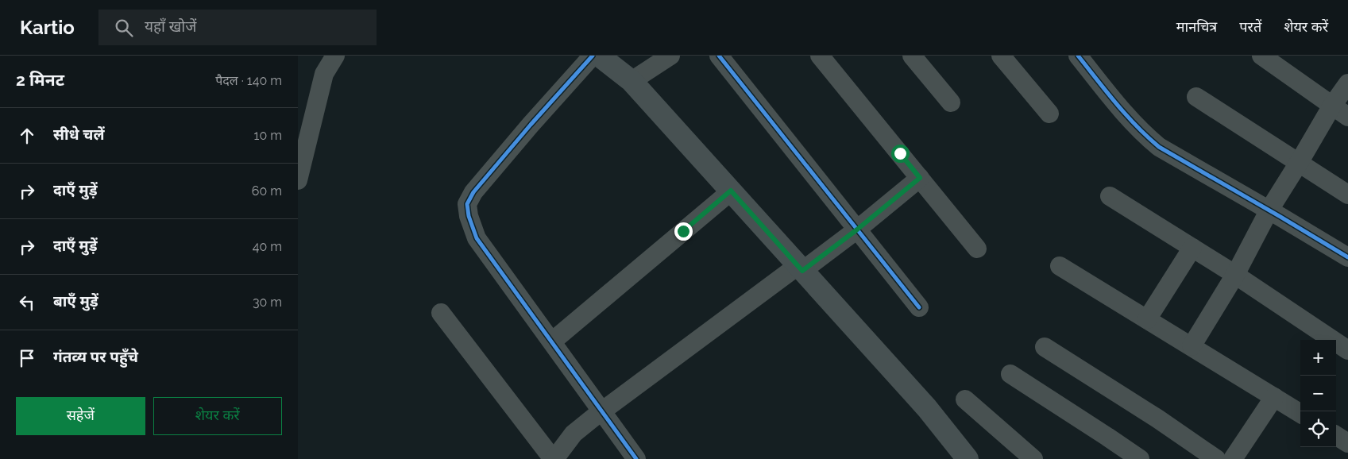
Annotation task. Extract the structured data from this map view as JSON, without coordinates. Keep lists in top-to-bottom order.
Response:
{
  "page": {
    "header": "Kartio",
    "search": "यहाँ खोजें",
    "nav": ["मानचित्र", "परतें", "शेयर करें"],
    "heading": ["2 मिनट", "पैदल · 140 m"],
    "list": [
      ["सीधे चलें", "10 m"],
      ["दाएँ मुड़ें", "60 m"],
      ["दाएँ मुड़ें", "40 m"],
      ["बाएँ मुड़ें", "30 m"],
      "गंतव्य पर पहुँचे"
    ],
    "map_buttons": ["+", "−"],
    "buttons": ["सहेजें", "शेयर करें"]
  }
}
